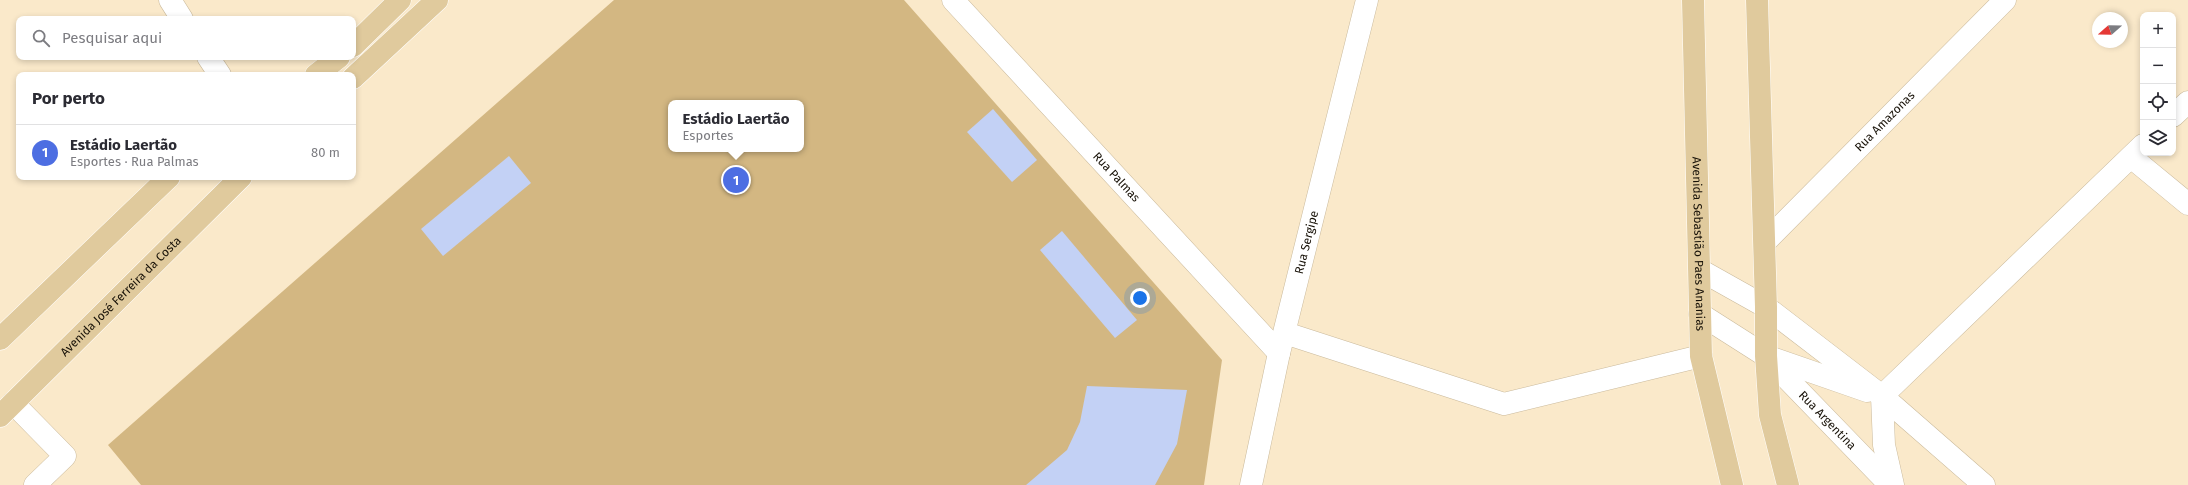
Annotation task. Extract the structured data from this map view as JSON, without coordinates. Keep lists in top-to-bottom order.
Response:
{
  "streets": {
    "main road": ["Avenida Sebastião Paes Ananias", "Avenida José Ferreira da Costa"],
    "street": [
      "Rua Amazonas",
      "Rua Palmas",
      "Rua Sergipe",
      "Rua Argentina"
    ]
  },
  "crossings": [
    ["Rua Palmas", "Rua Sergipe"]
  ],
  "north": "left",
  "page": {
    "map_buttons": ["+", "−"],
    "search": "Pesquisar aqui",
    "heading": "Por perto",
    "popup": ["Estádio Laertão", "Esportes"],
    "list": [
      {
        "mark": "1",
        "name": "Estádio Laertão",
        "note": "Esportes · Rua Palmas",
        "value": "80 m"
      }
    ],
    "pins": "1"
  }
}
